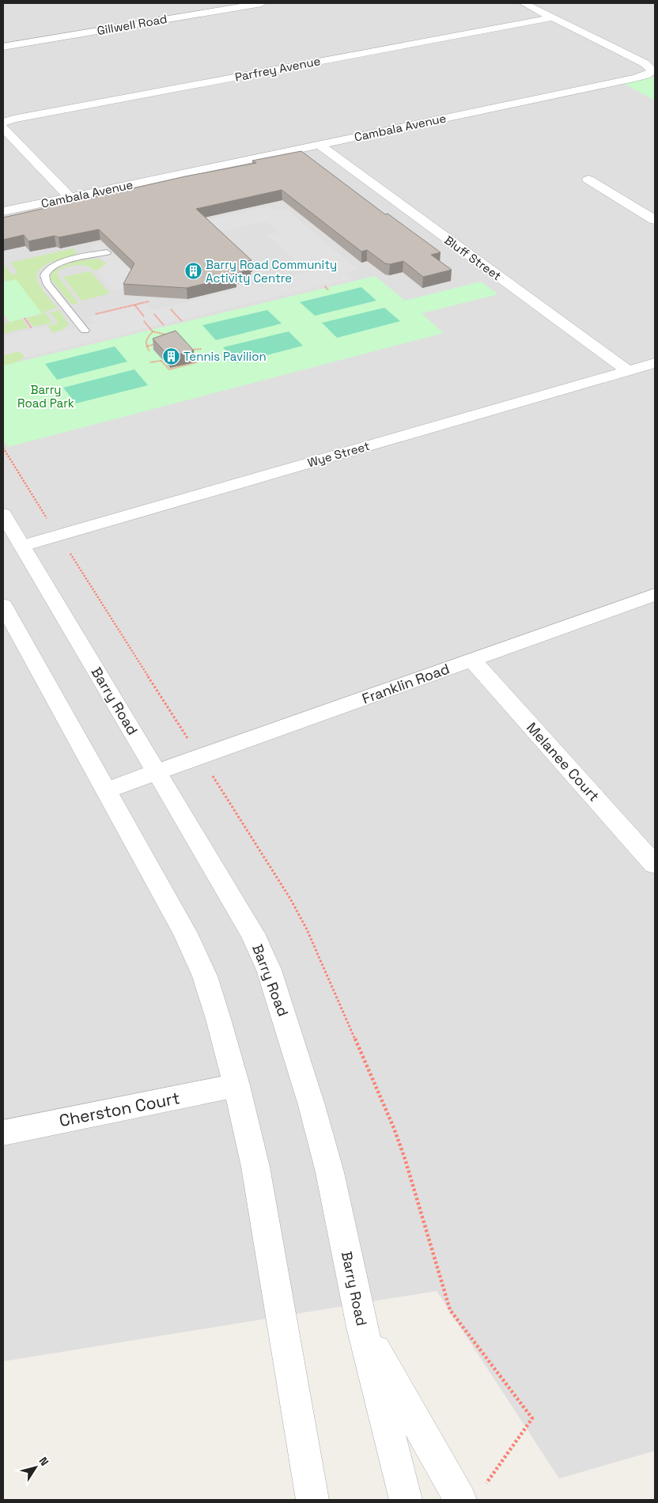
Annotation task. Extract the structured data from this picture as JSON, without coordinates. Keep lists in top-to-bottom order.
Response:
{
  "streets": {
    "street": [
      "Gillwell Road",
      "Parfrey Avenue",
      "Cambala Avenue",
      "Bluff Street",
      "Wye Street",
      "Franklin Road",
      "Barry Road",
      "Melanee Court",
      "Cherston Court"
    ]
  },
  "crossings": [
    ["Parfrey Avenue", "Cambala Avenue"],
    ["Cambala Avenue", "Bluff Street"],
    ["Bluff Street", "Wye Street"],
    ["Wye Street", "Barry Road"],
    ["Franklin Road", "Barry Road"],
    ["Franklin Road", "Melanee Court"]
  ],
  "parks": ["Barry Road Park"],
  "places": {
    "building": ["Barry Road Community Activity Centre", "Tennis Pavilion"]
  },
  "north": "top right"
}
